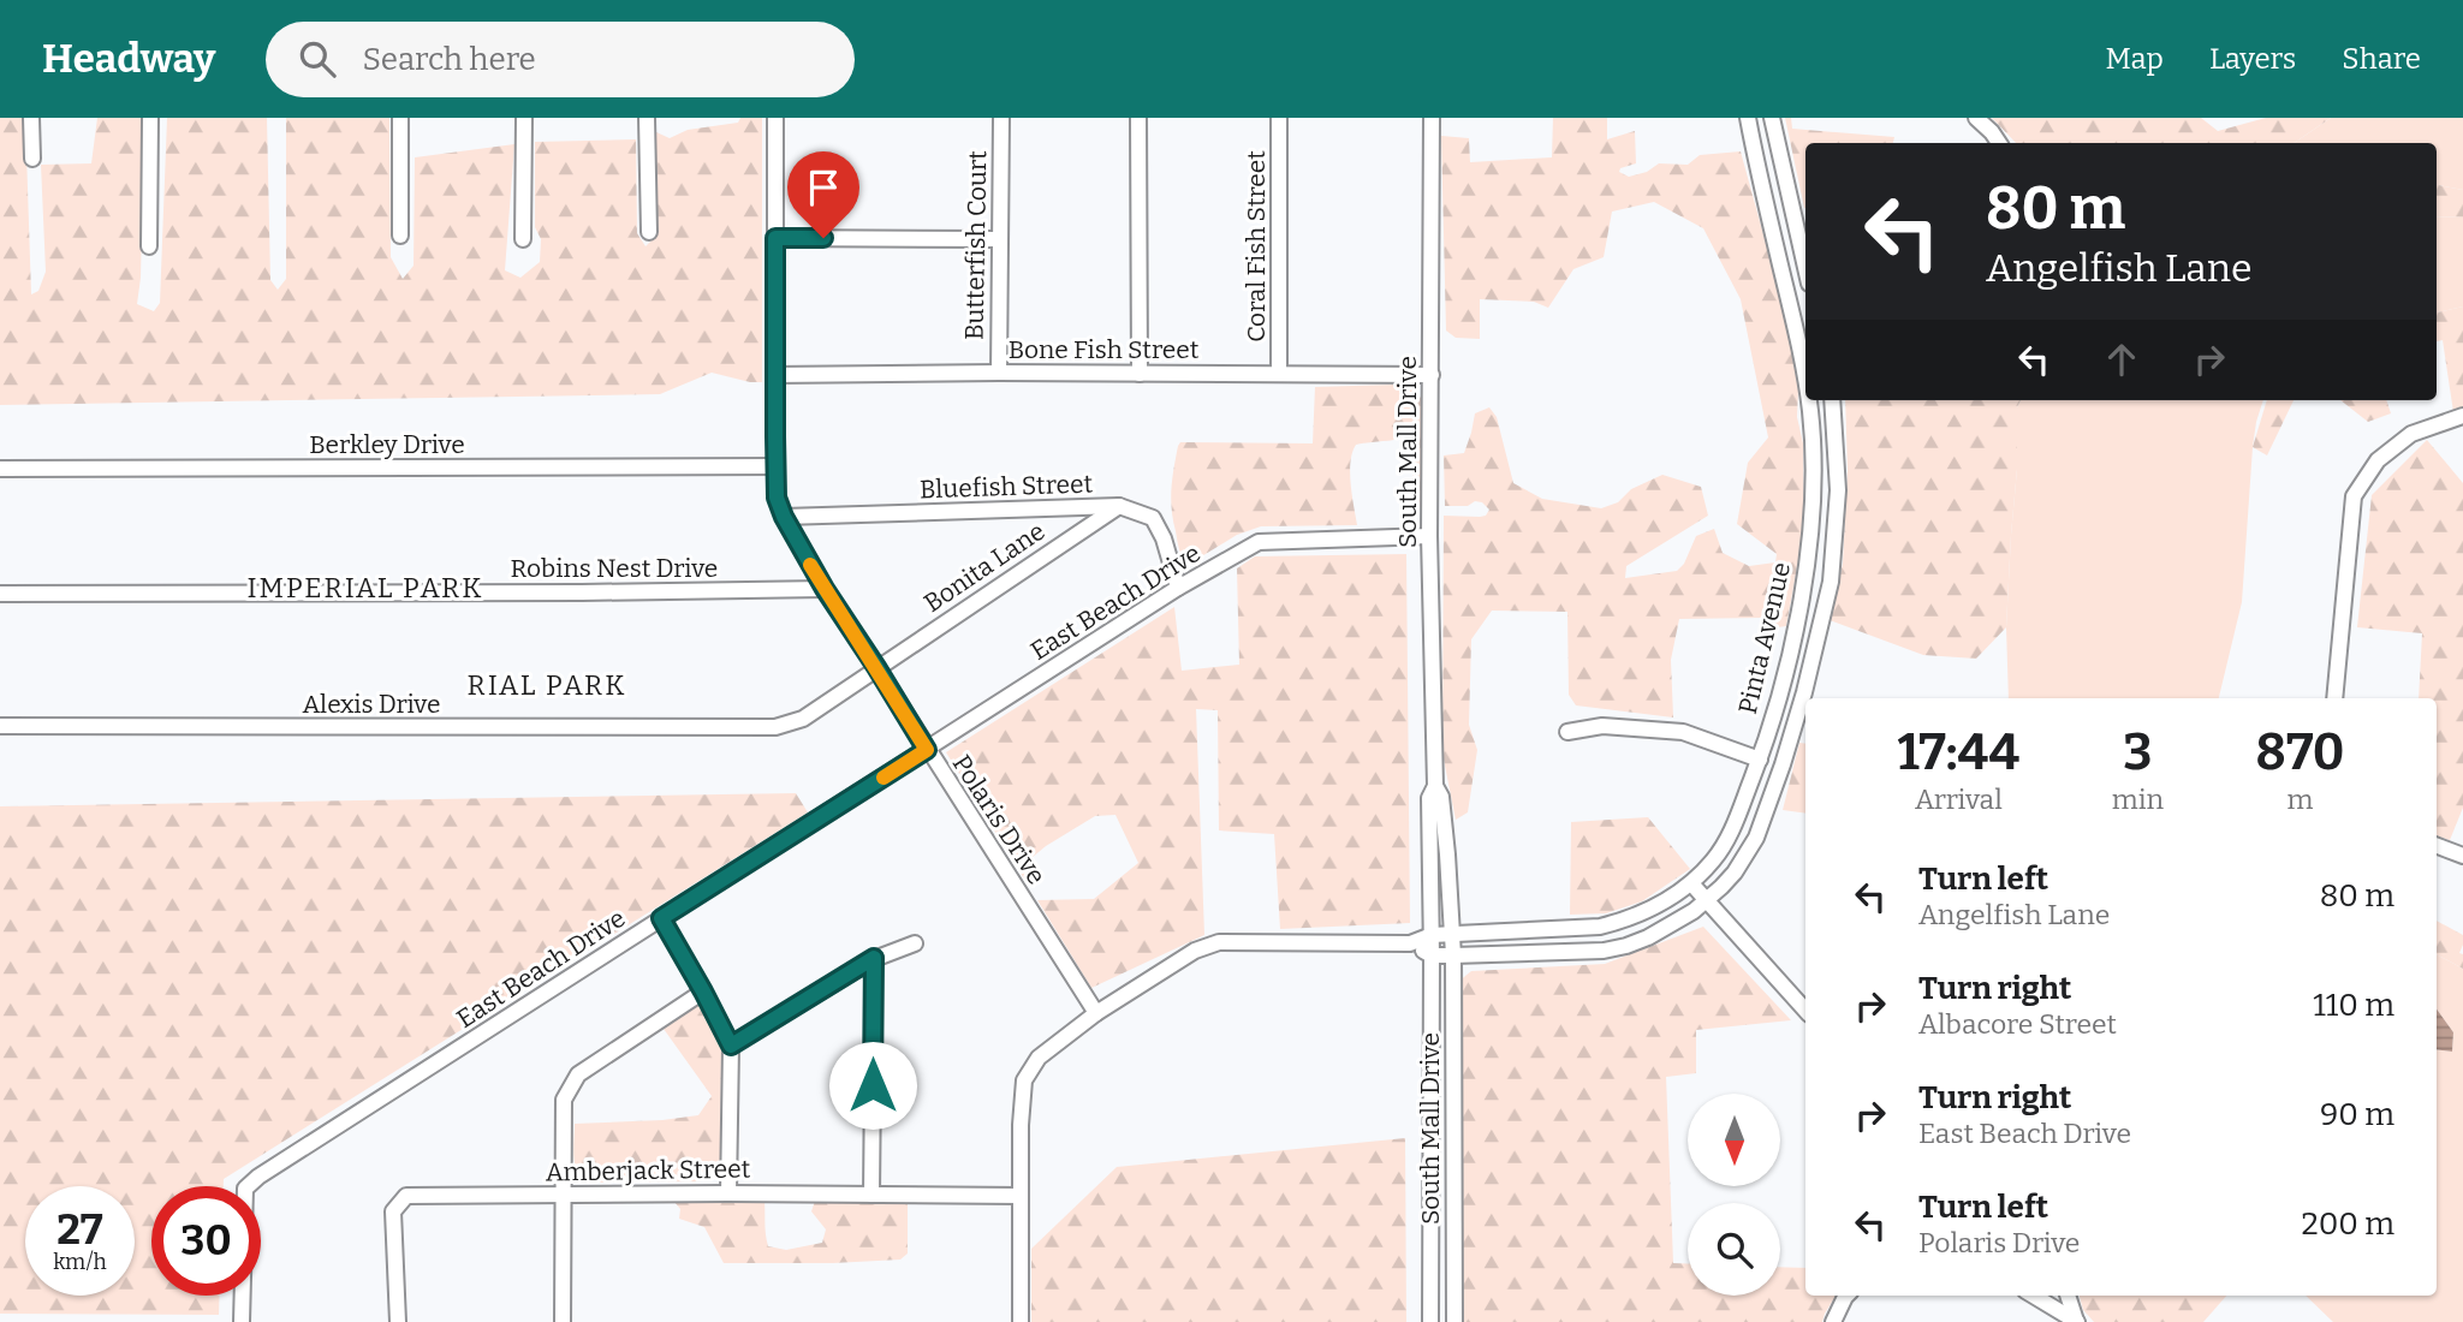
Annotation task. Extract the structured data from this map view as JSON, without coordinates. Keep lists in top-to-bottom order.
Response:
{
  "streets": {
    "street": [
      "Butterfish Court",
      "Coral Fish Street",
      "Bone Fish Street",
      "Berkley Drive",
      "South Mall Drive",
      "Bluefish Street",
      "Bonita Lane",
      "Robins Nest Drive",
      "East Beach Drive",
      "Pinta Avenue",
      "Alexis Drive",
      "Polaris Drive",
      "Amberjack Street"
    ]
  },
  "crossings": [
    ["Butterfish Court", "Bone Fish Street"],
    ["Coral Fish Street", "Bone Fish Street"],
    ["Bone Fish Street", "South Mall Drive"],
    ["Bone Fish Street", "Polaris Drive"],
    ["Berkley Drive", "Polaris Drive"],
    ["South Mall Drive", "East Beach Drive"],
    ["South Mall Drive", "Pinta Avenue"],
    ["Bluefish Street", "Bonita Lane"],
    ["Bluefish Street", "East Beach Drive"],
    ["Bluefish Street", "Polaris Drive"],
    ["Bonita Lane", "Alexis Drive"],
    ["Bonita Lane", "Polaris Drive"],
    ["Robins Nest Drive", "Polaris Drive"],
    ["East Beach Drive", "Polaris Drive"],
    ["Alexis Drive", "Polaris Drive"]
  ],
  "districts": ["IMPERIAL PARK", "RIAL PARK"],
  "north": "bottom",
  "page": {
    "header": "Headway",
    "search": "Search here",
    "nav": ["Map", "Layers", "Share"],
    "turn": ["80 m", "Angelfish Lane"],
    "eta": [
      "17:44",
      "Arrival",
      "3",
      "min",
      "870",
      "m"
    ],
    "list": [
      {
        "name": "Turn left",
        "note": "Angelfish Lane",
        "value": "80 m"
      },
      {
        "name": "Turn right",
        "note": "Albacore Street",
        "value": "110 m"
      },
      {
        "name": "Turn right",
        "note": "East Beach Drive",
        "value": "90 m"
      },
      {
        "name": "Turn left",
        "note": "Polaris Drive",
        "value": "200 m"
      }
    ],
    "speed": "27 km/h",
    "limit": "30"
  }
}
